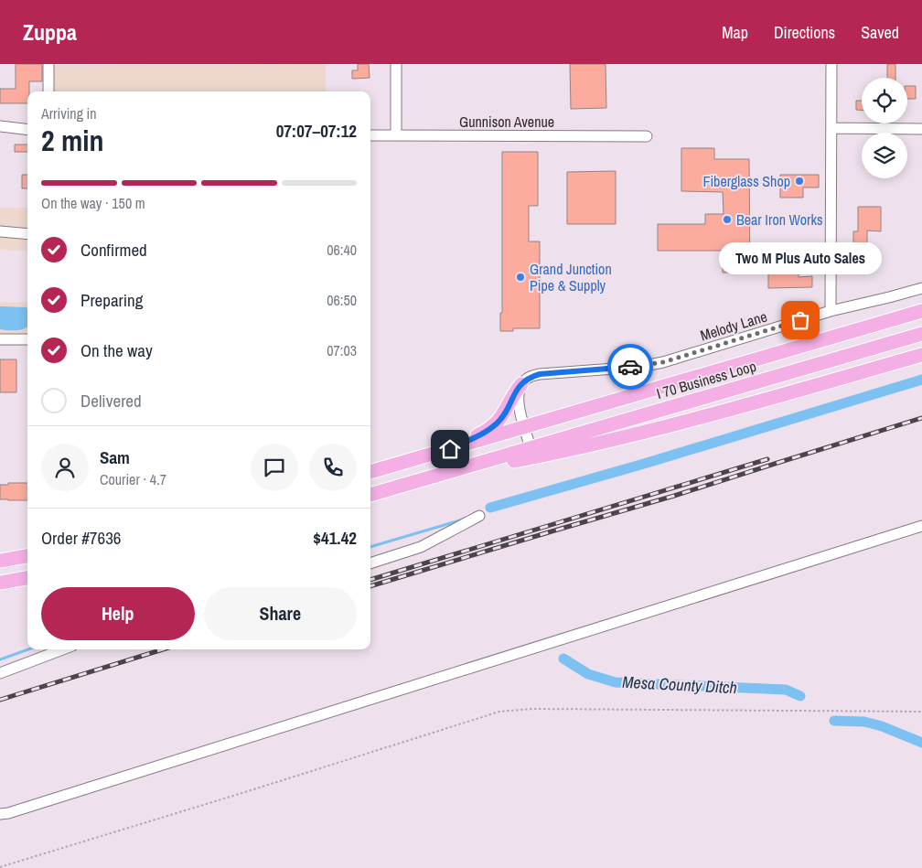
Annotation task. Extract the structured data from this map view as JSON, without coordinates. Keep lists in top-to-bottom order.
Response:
{
  "streets": {
    "main road": ["I 70 Business Loop"],
    "street": ["Gunnison Avenue", "Melody Lane"]
  },
  "water": ["Mesa County Ditch"],
  "places": [
    "Fiberglass Shop",
    "Bear Iron Works",
    "Grand Junction Pipe & Supply",
    "Two M Plus Auto Sales"
  ],
  "page": {
    "header": "Zuppa",
    "nav": ["Map", "Directions", "Saved"],
    "heading": ["2 min", "Arriving in", "07:07–07:12"],
    "panel": [
      "Sam",
      "Courier · 4.7",
      "Order #7636",
      "$41.42"
    ],
    "bar": "On the way · 150 m",
    "list": [
      ["Confirmed", "06:40"],
      ["Preparing", "06:50"],
      ["On the way", "07:03"],
      "Delivered"
    ],
    "bubble": "Two M Plus Auto Sales",
    "buttons": ["Help", "Share"]
  }
}
